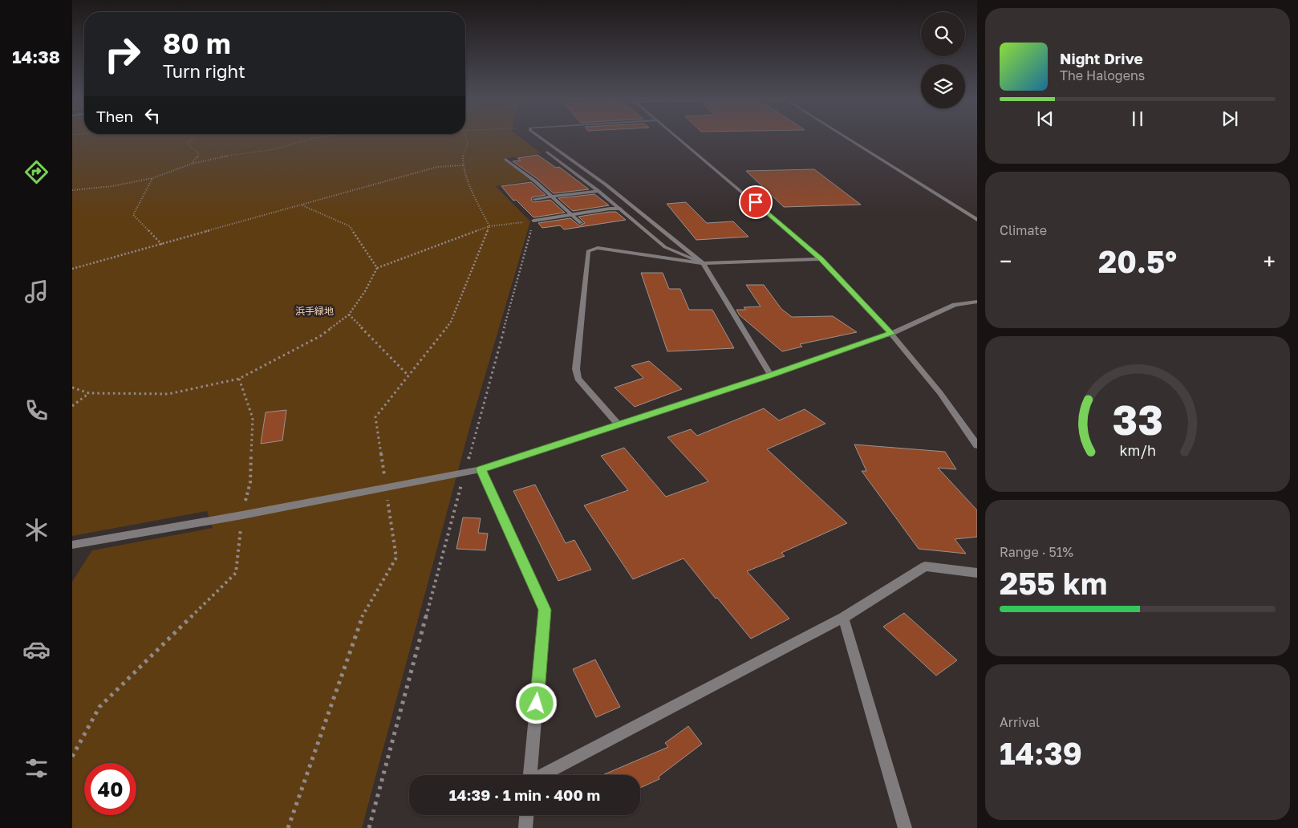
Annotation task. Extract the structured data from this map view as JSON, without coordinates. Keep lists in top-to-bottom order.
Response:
{
  "parks": ["浜手緑地"],
  "page": {
    "tabs": "14:38",
    "turn": ["80 m", "Turn right"],
    "song": ["Night Drive", "The Halogens"],
    "then": "Then",
    "tile": [
      "Climate",
      ["Range · 51%", "255 km"],
      ["Arrival", "14:39"]
    ],
    "heat": ["−", "20.5°", "+"],
    "limit": "40",
    "trip": "14:39 · 1 min · 400 m",
    "gauge": ["33", "km/h"]
  }
}
